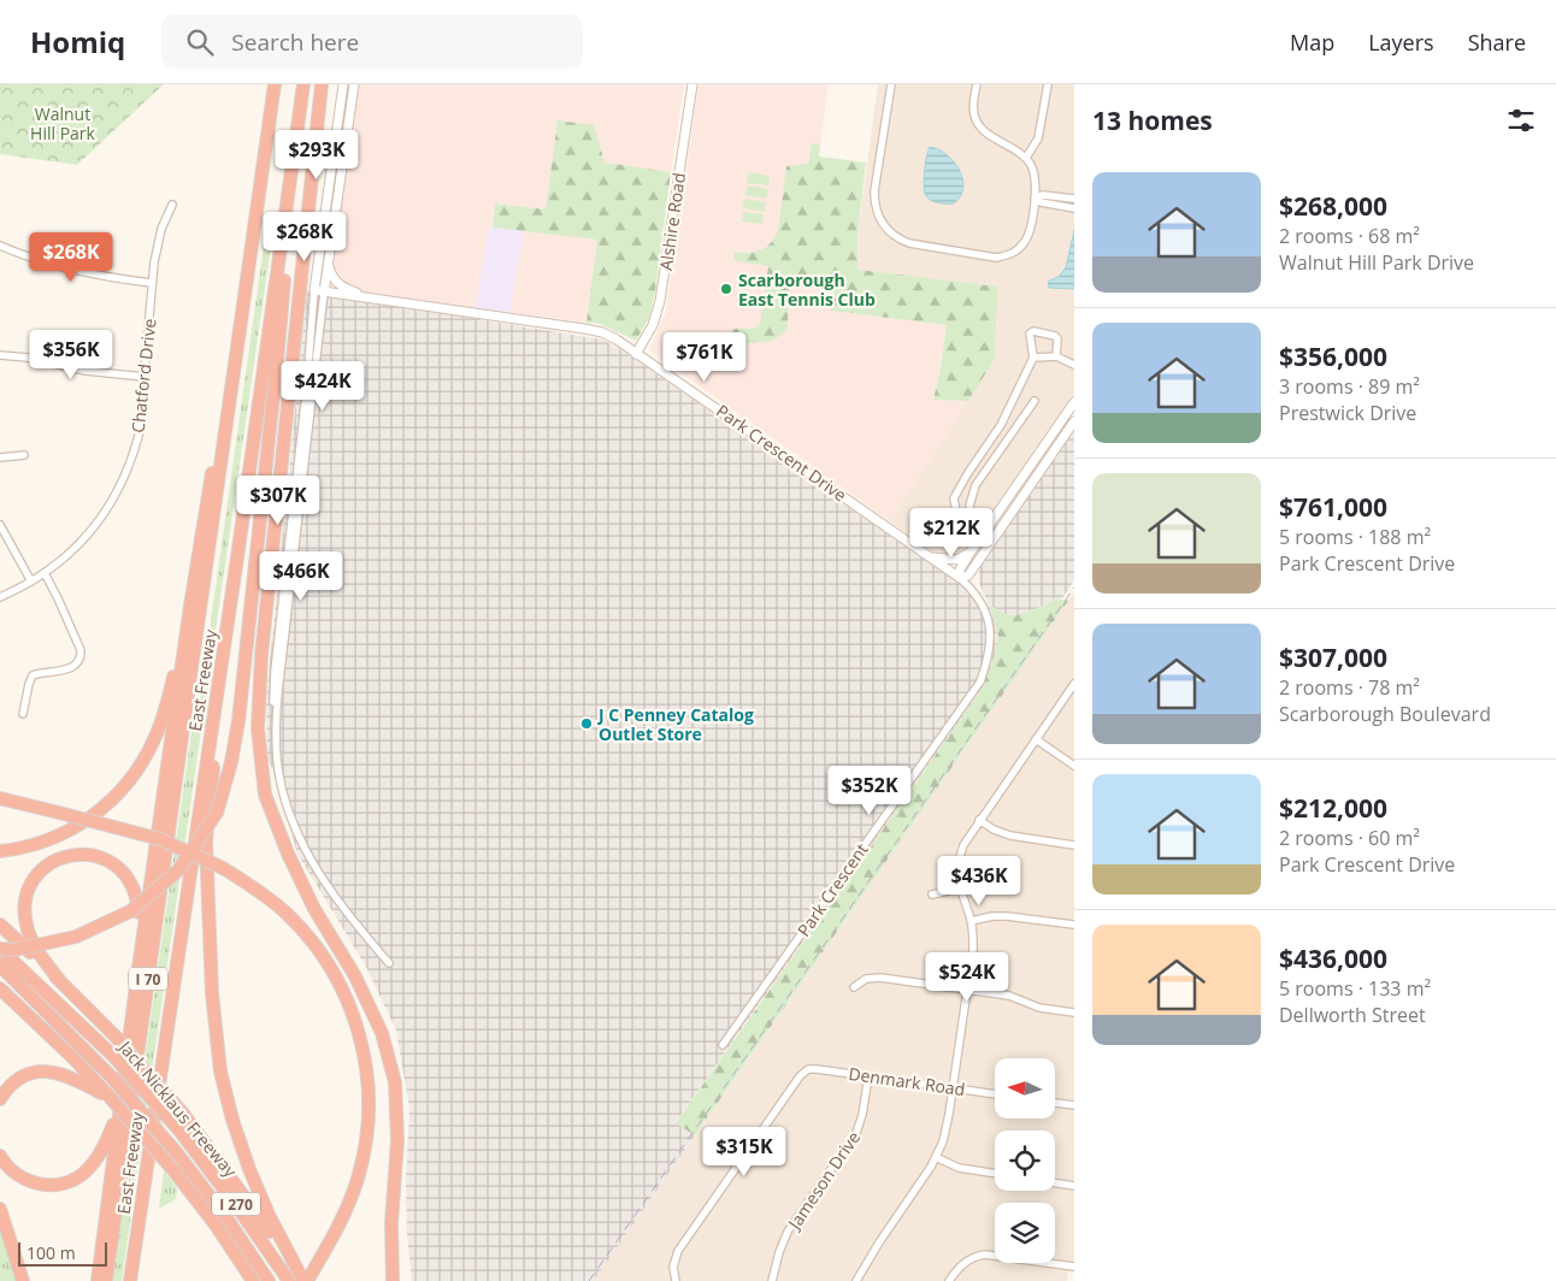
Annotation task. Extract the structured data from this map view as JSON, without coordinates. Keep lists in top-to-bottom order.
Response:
{
  "streets": {
    "highway": [
      "East Freeway",
      "I 70",
      "Jack Nicklaus Freeway",
      "I 270"
    ],
    "street": [
      "Alshire Road",
      "Chatford Drive",
      "Park Crescent Drive",
      "Park Crescent",
      "Denmark Road",
      "Jameson Drive"
    ]
  },
  "crossings": [
    ["Alshire Road", "Park Crescent Drive"],
    ["Park Crescent Drive", "Park Crescent"],
    ["Denmark Road", "Jameson Drive"]
  ],
  "parks": ["Walnut Hill Park"],
  "places": ["Scarborough East Tennis Club", "J C Penney Catalog Outlet Store"],
  "scale_bar": "100 m",
  "north": "left",
  "page": {
    "header": "Homiq",
    "search": "Search here",
    "nav": ["Map", "Layers", "Share"],
    "heading": "13 homes",
    "price": [
      "$293K",
      "$268K",
      "$268K",
      "$356K",
      "$761K",
      "$424K",
      "$307K",
      "$212K",
      "$466K",
      "$352K",
      "$436K",
      "$524K",
      "$315K"
    ],
    "list": [
      {
        "name": "$268,000",
        "note": "2 rooms · 68 m² · Walnut Hill Park Drive"
      },
      {
        "name": "$356,000",
        "note": "3 rooms · 89 m² · Prestwick Drive"
      },
      {
        "name": "$761,000",
        "note": "5 rooms · 188 m² · Park Crescent Drive"
      },
      {
        "name": "$307,000",
        "note": "2 rooms · 78 m² · Scarborough Boulevard"
      },
      {
        "name": "$212,000",
        "note": "2 rooms · 60 m² · Park Crescent Drive"
      },
      {
        "name": "$436,000",
        "note": "5 rooms · 133 m² · Dellworth Street"
      }
    ],
    "scale": "100 m"
  }
}
